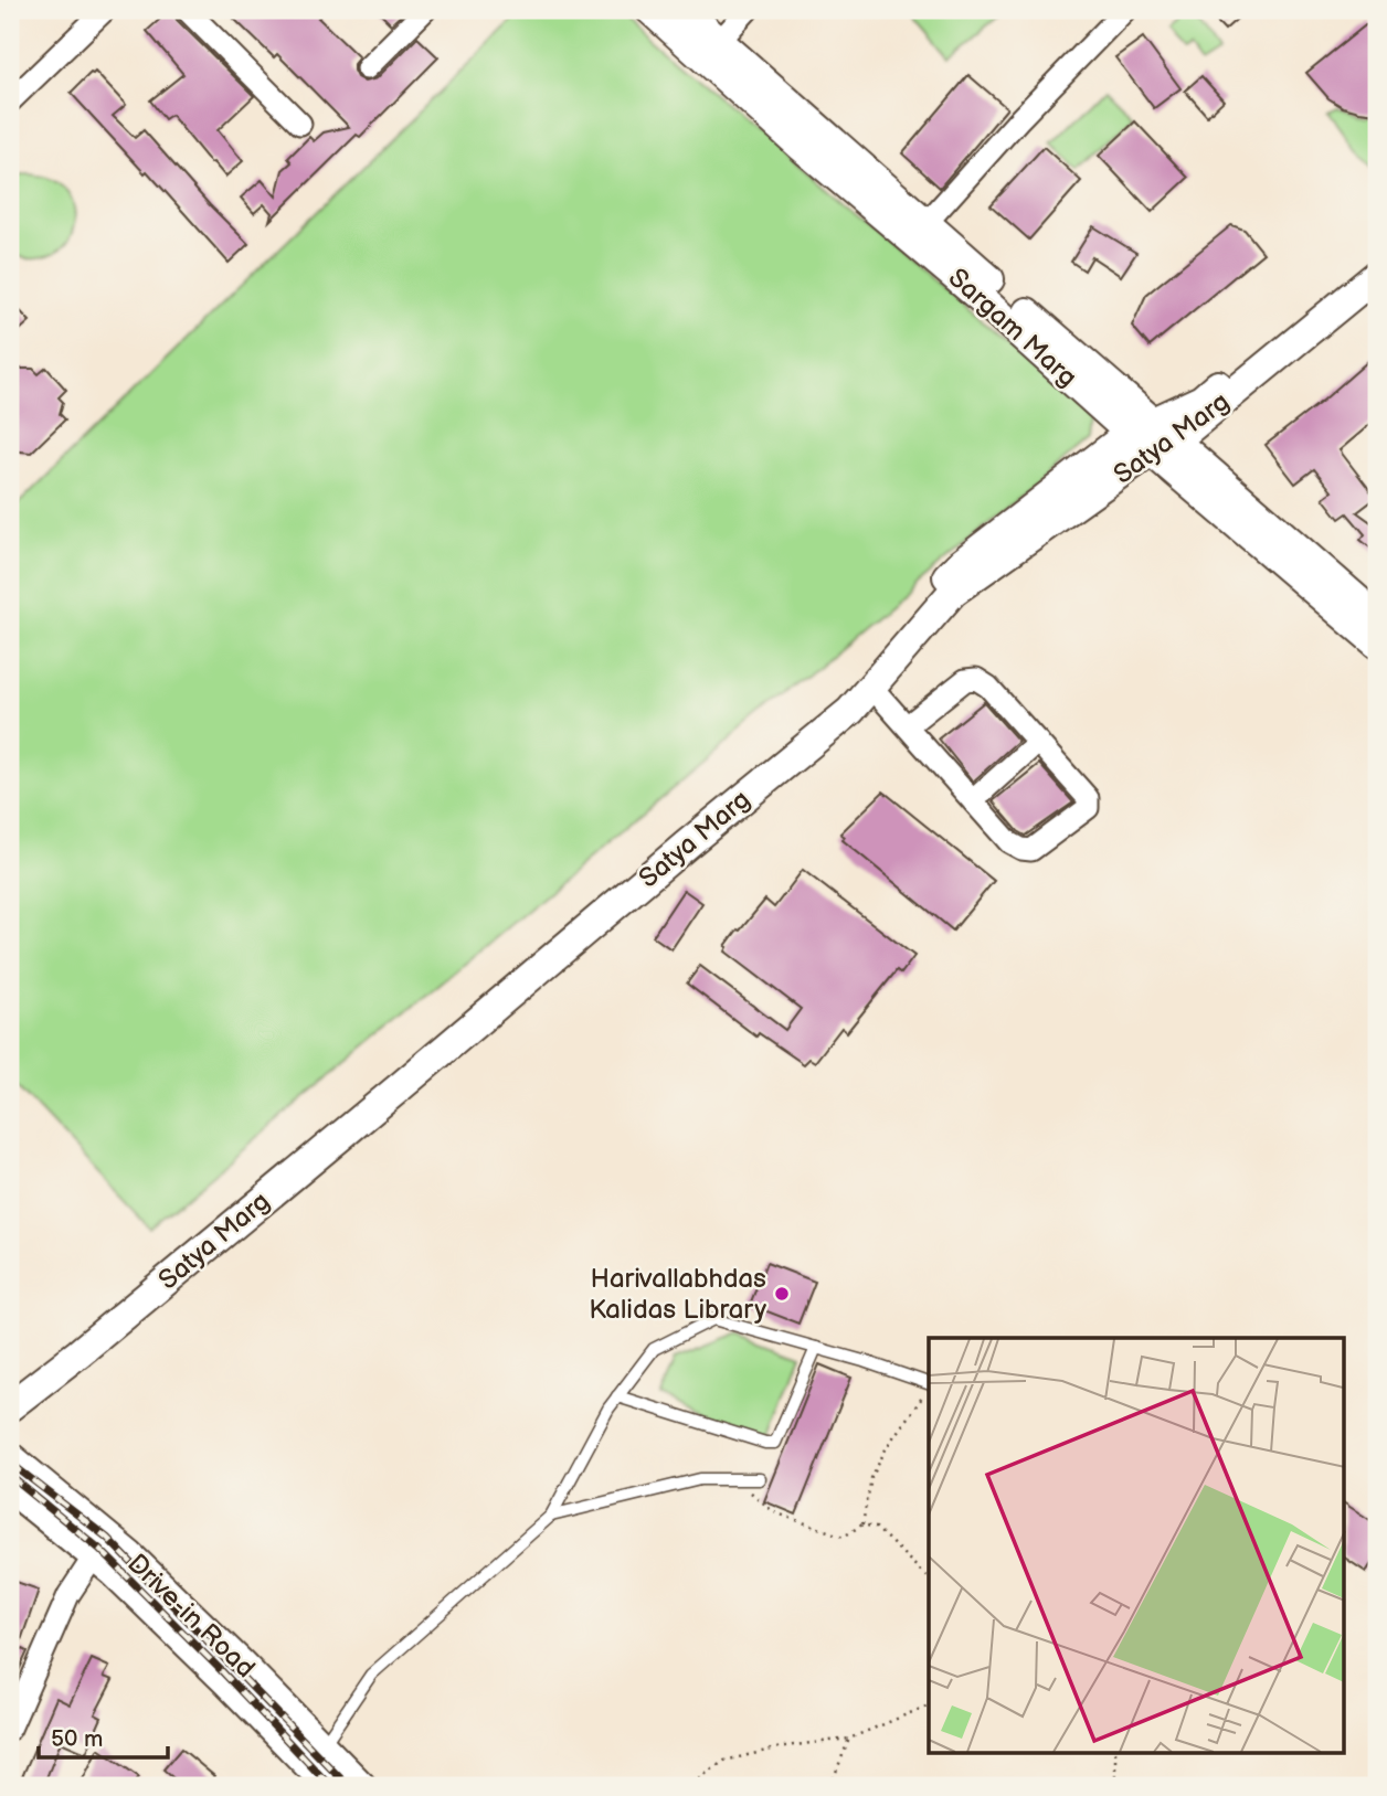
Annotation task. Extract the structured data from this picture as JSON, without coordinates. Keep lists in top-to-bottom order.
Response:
{
  "streets": {
    "main road": ["Sargam Marg", "Satya Marg", "Drive-in Road"]
  },
  "crossings": [
    ["Sargam Marg", "Satya Marg"]
  ],
  "places": ["Harivallabhdas Kalidas Library"],
  "scale_bar": "50 m"
}
